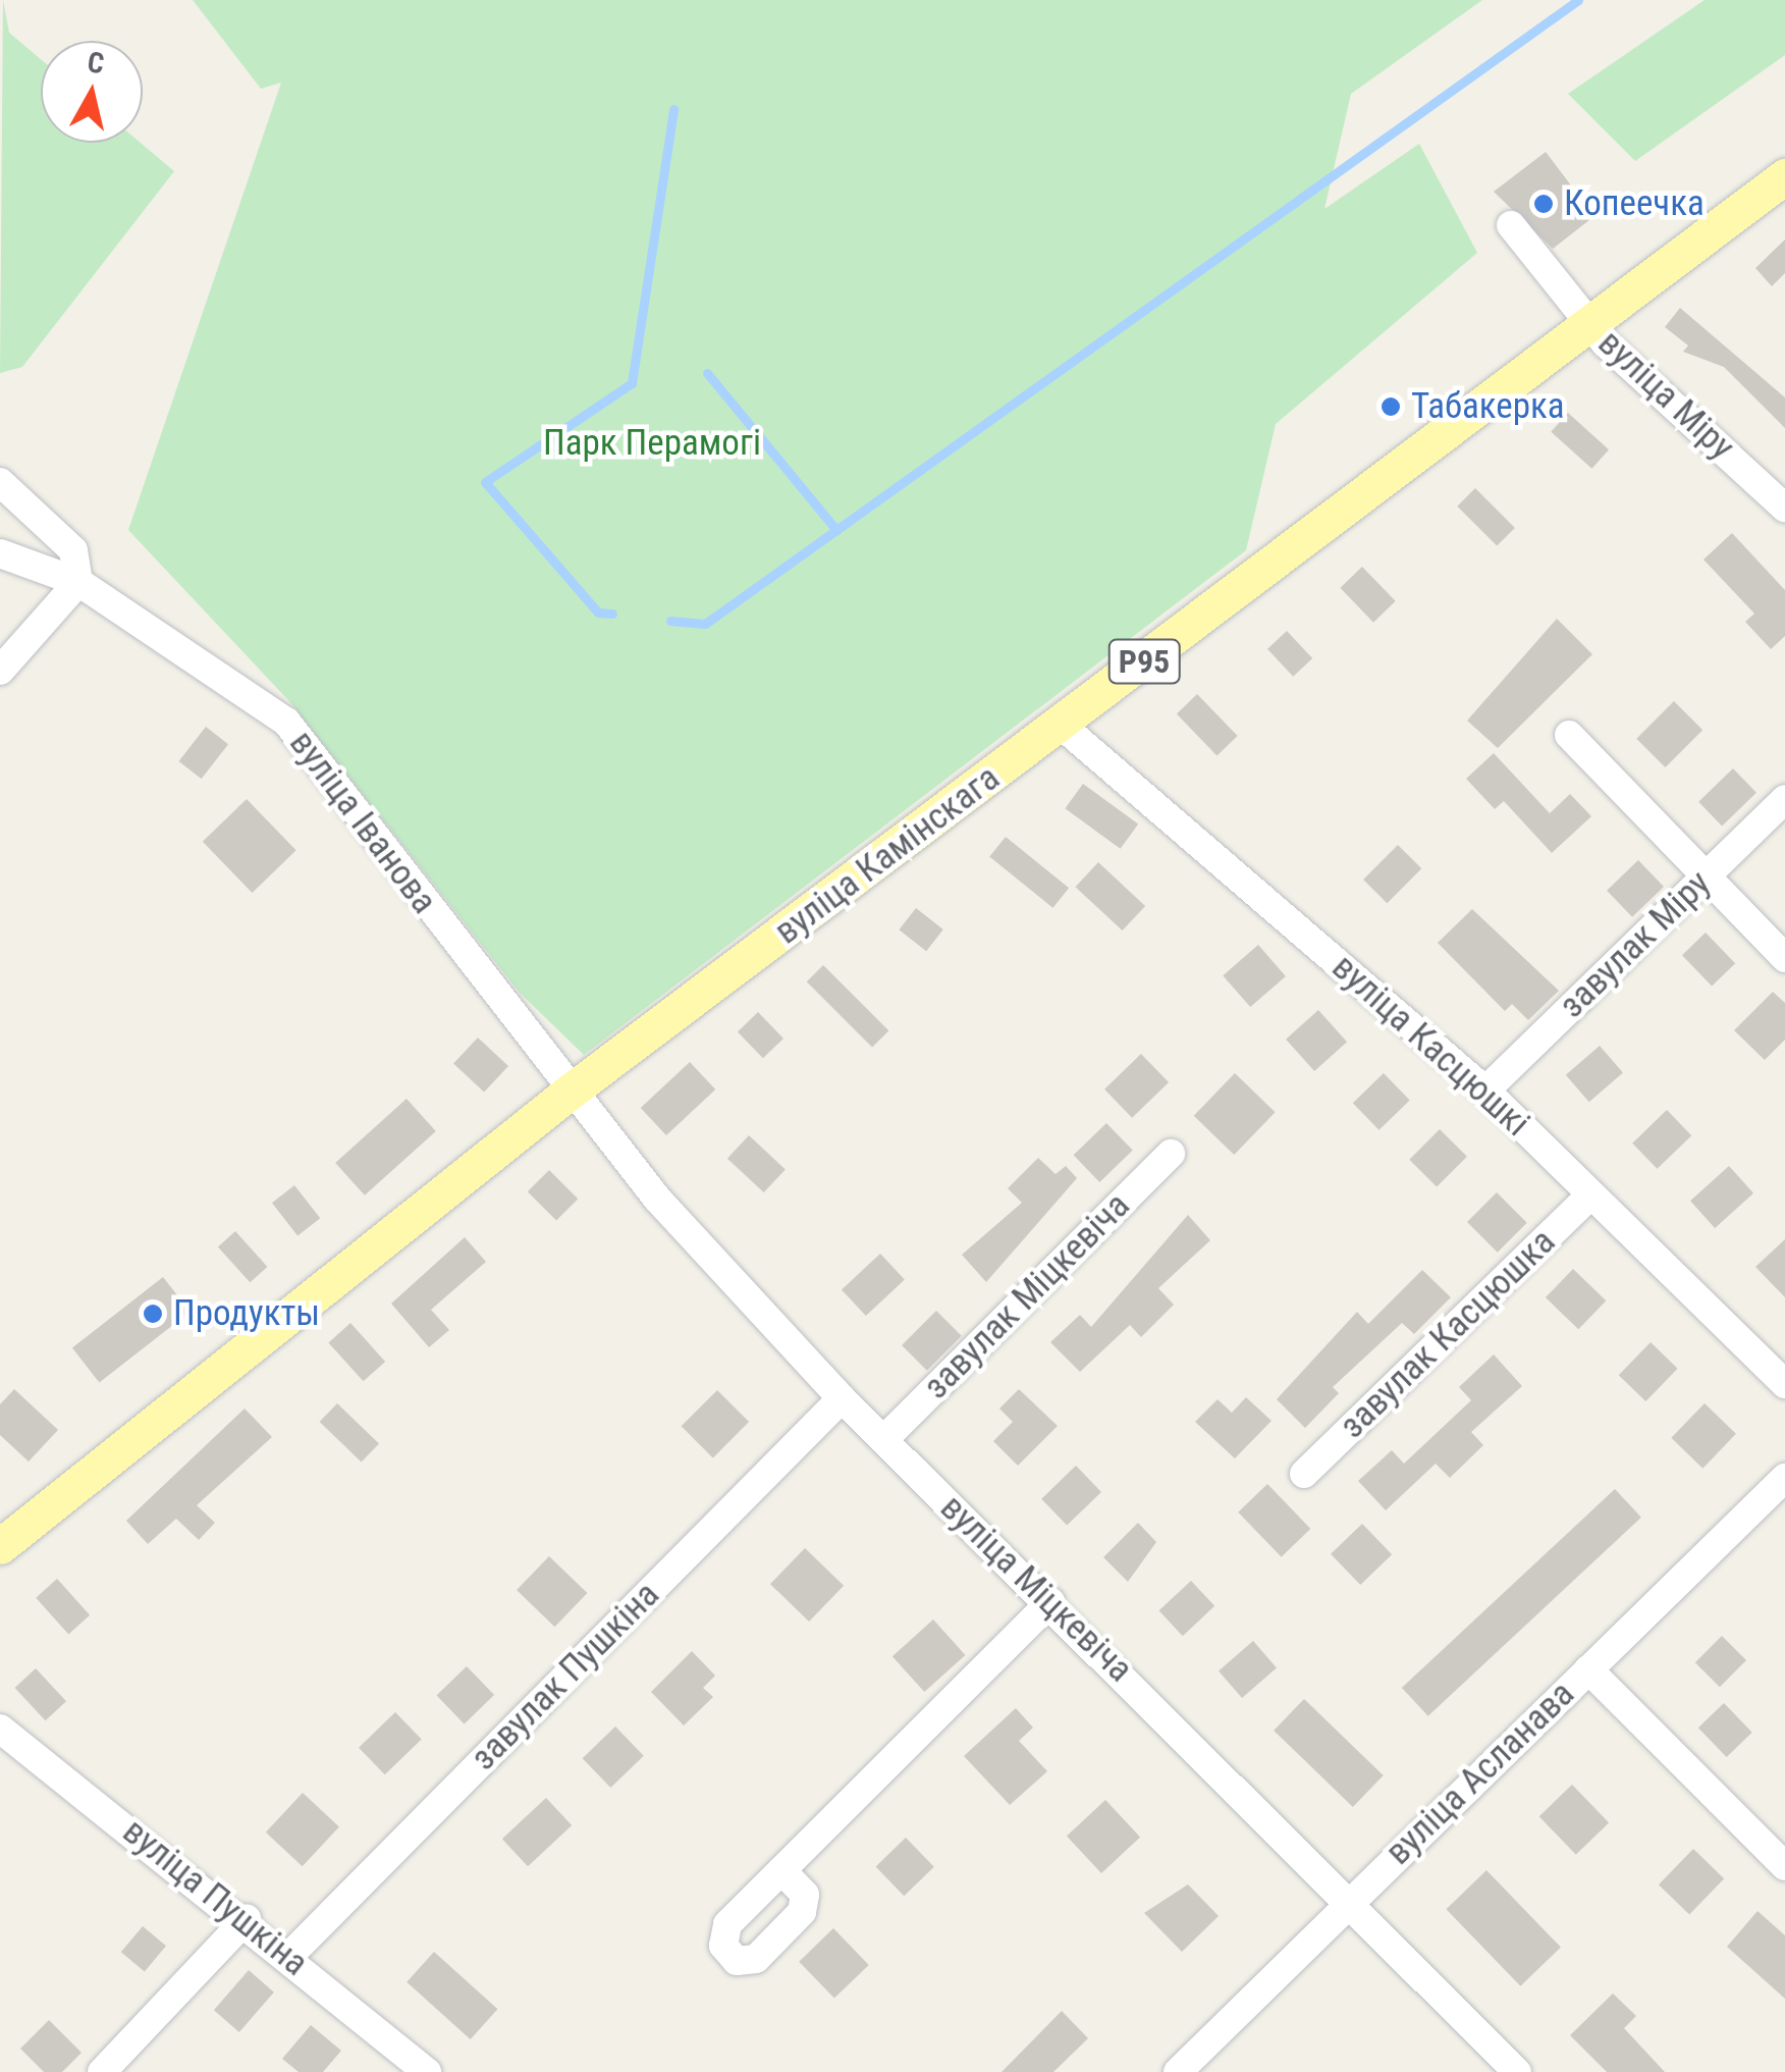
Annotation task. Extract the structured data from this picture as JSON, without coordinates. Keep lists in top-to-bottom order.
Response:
{
  "streets": {
    "main road": ["Р95", "вуліца Камінскага"],
    "street": [
      "вуліца Міру",
      "вуліца Іванова",
      "завулак Міру",
      "вуліца Касцюшкі",
      "завулак Міцкевіча",
      "завулак Касцюшка",
      "вуліца Міцкевіча",
      "завулак Пушкіна",
      "вуліца Асланава",
      "вуліца Пушкіна"
    ]
  },
  "crossings": [
    ["вуліца Міру", "вуліца Камінскага"],
    ["вуліца Іванова", "вуліца Камінскага"],
    ["вуліца Іванова", "вуліца Міцкевіча"],
    ["вуліца Камінскага", "вуліца Касцюшкі"],
    ["вуліца Камінскага", "вуліца Міцкевіча"],
    ["завулак Міру", "вуліца Касцюшкі"],
    ["вуліца Касцюшкі", "завулак Касцюшка"],
    ["завулак Міцкевіча", "вуліца Міцкевіча"],
    ["вуліца Міцкевіча", "завулак Пушкіна"],
    ["вуліца Міцкевіча", "вуліца Асланава"],
    ["завулак Пушкіна", "вуліца Пушкіна"]
  ],
  "parks": ["Парк Перамогі"],
  "places": ["Копеечка", "Табакерка", "Продукты"],
  "north": "top"
}
